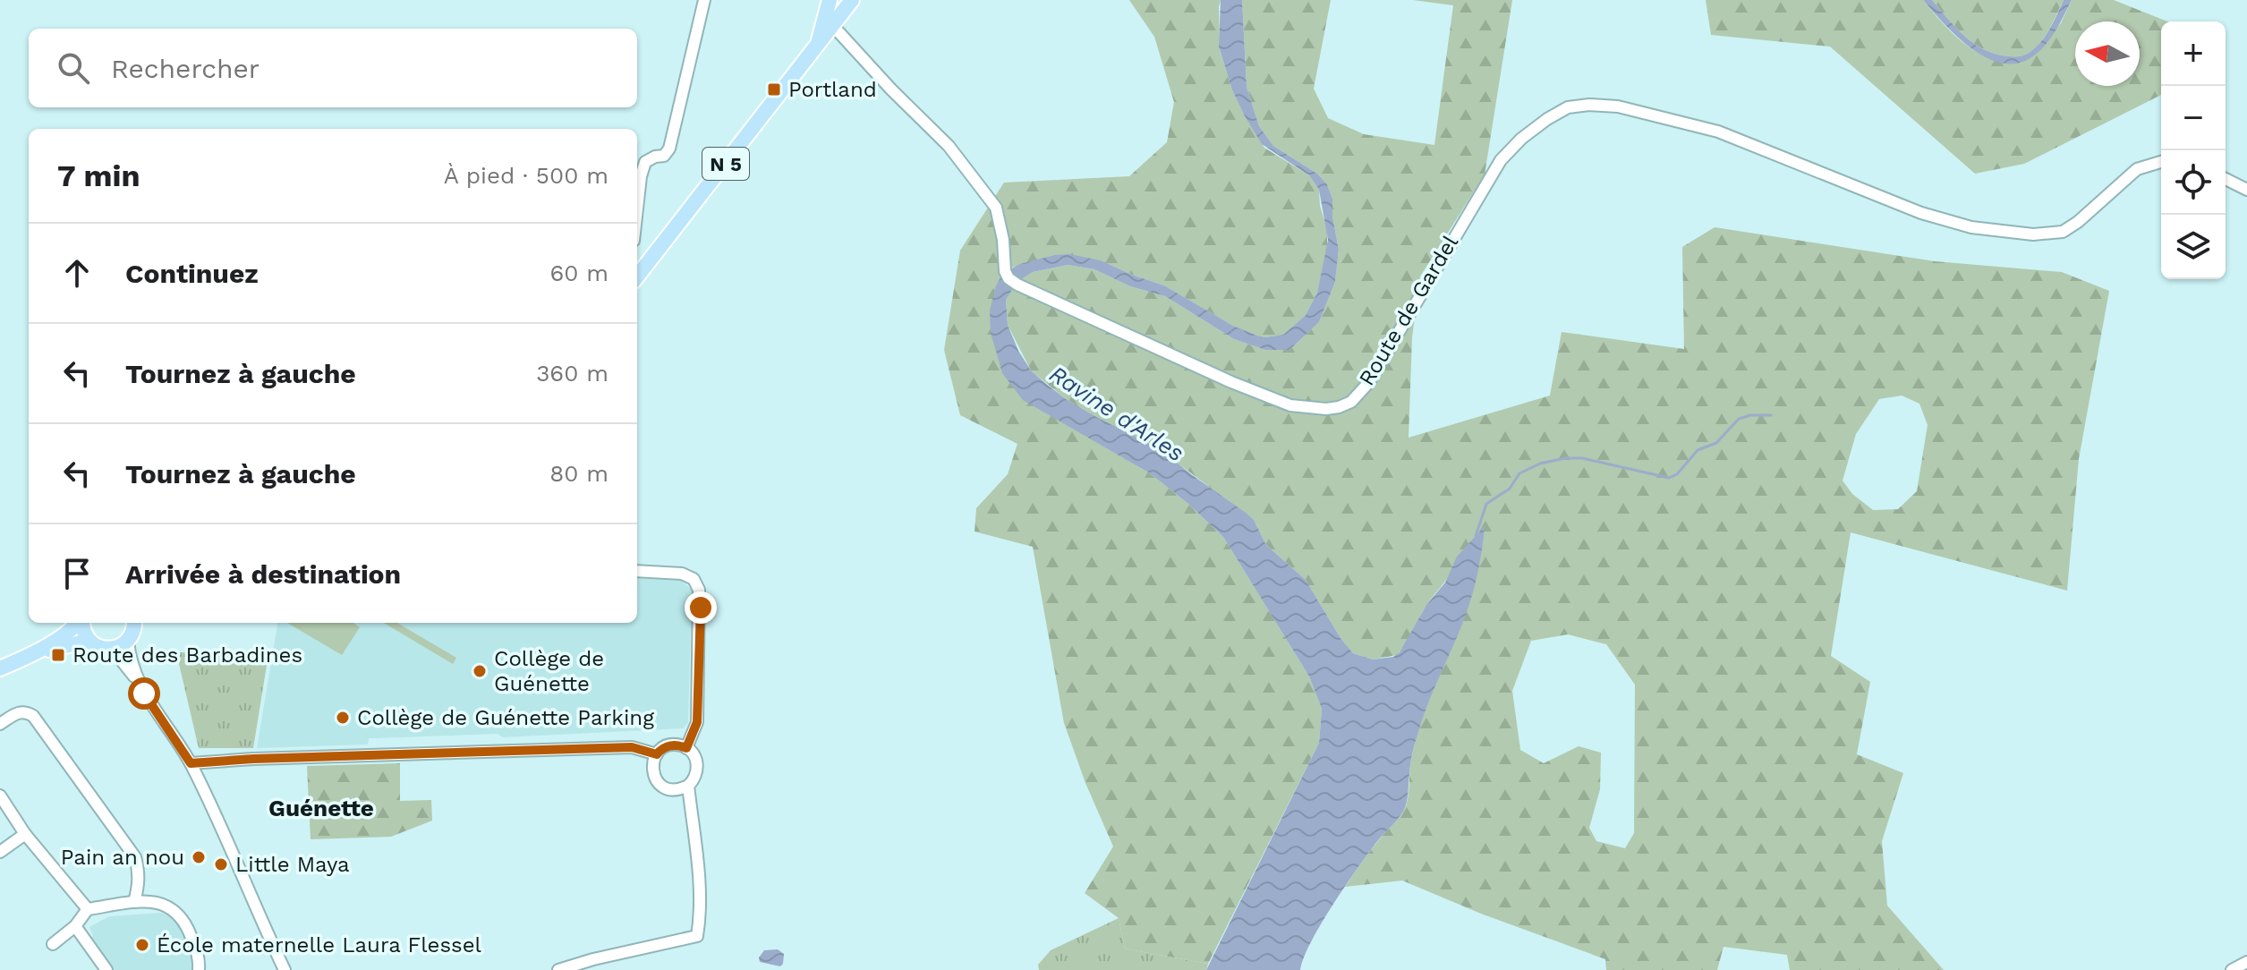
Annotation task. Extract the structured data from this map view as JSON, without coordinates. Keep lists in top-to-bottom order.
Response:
{
  "streets": {
    "main road": ["N 5"],
    "street": ["Route de Gardel"]
  },
  "crossings": [
    ["N 5", "Route de Gardel"]
  ],
  "districts": ["Guénette"],
  "water": ["Ravine d'Arles"],
  "places": {
    "transit": ["Portland", "Route des Barbadines"],
    "other": [
      "Collège de Guénette",
      "Collège de Guénette Parking",
      "Pain an nou",
      "Little Maya",
      "École maternelle Laura Flessel"
    ]
  },
  "north": "left",
  "page": {
    "map_buttons": ["+", "−"],
    "search": "Rechercher",
    "heading": ["7 min", "À pied · 500 m"],
    "list": [
      ["Continuez", "60 m"],
      ["Tournez à gauche", "360 m"],
      ["Tournez à gauche", "80 m"],
      "Arrivée à destination"
    ]
  }
}
